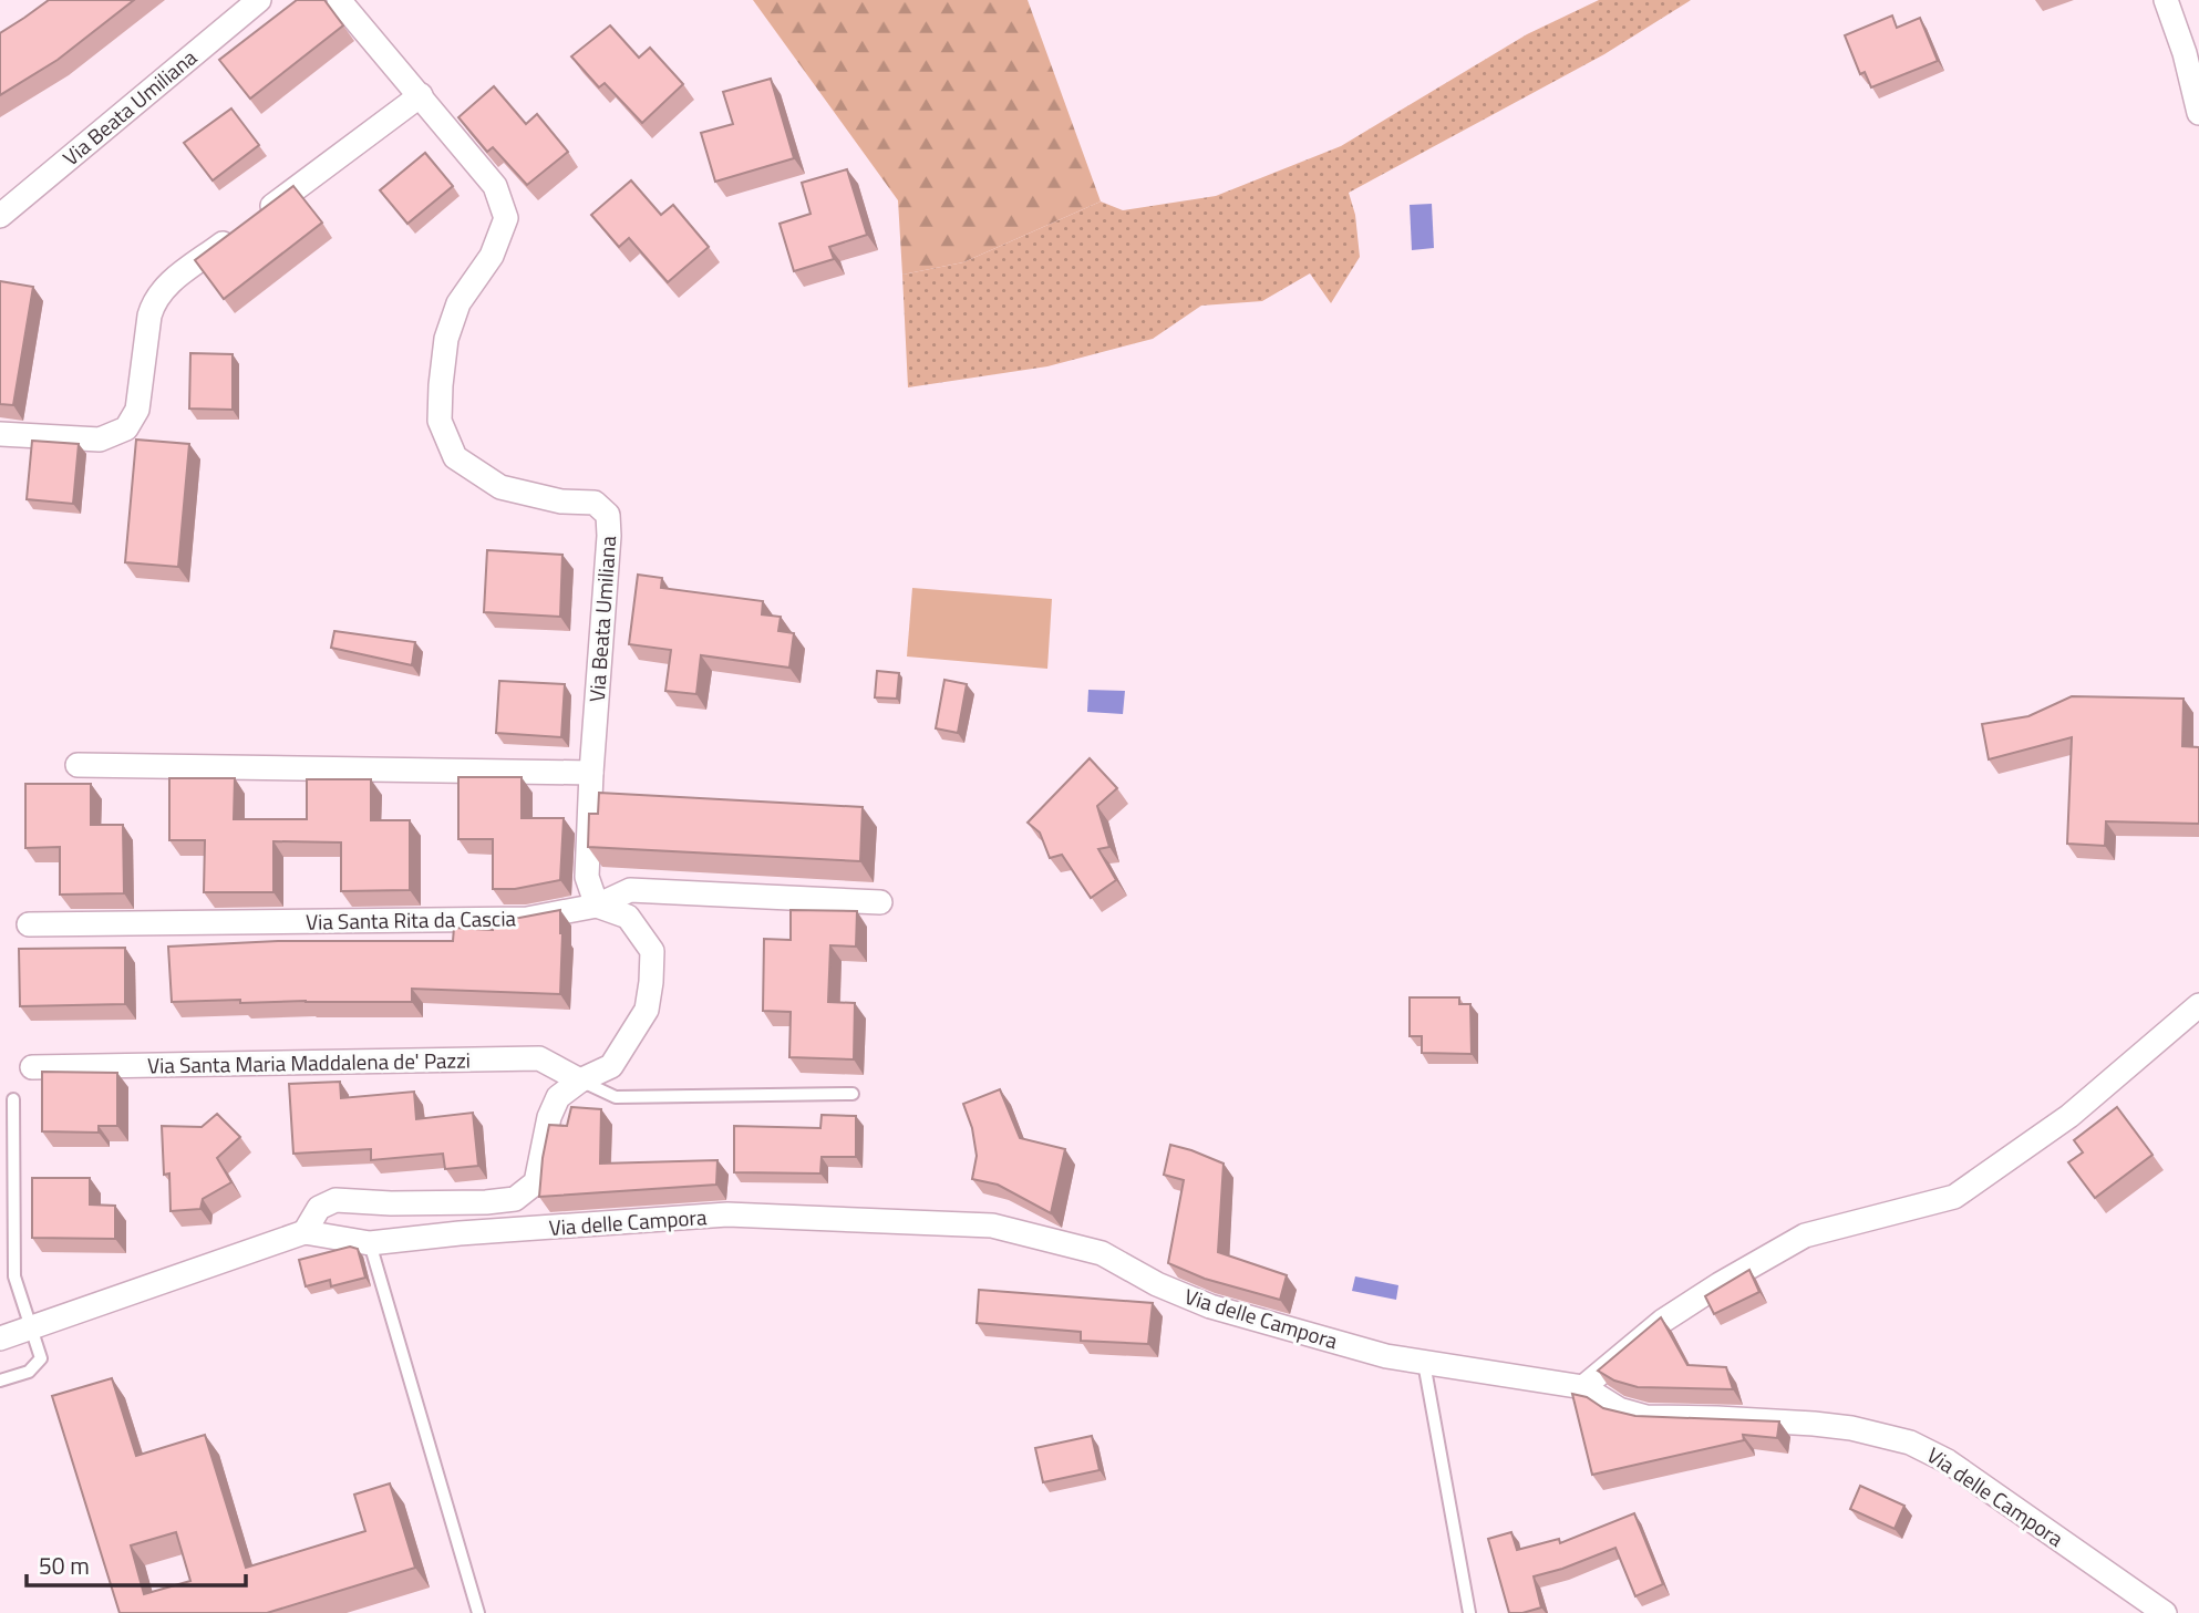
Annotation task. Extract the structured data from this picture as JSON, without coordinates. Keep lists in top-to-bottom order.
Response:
{
  "streets": {
    "street": [
      "Via Beata Umiliana",
      "Via Santa Rita da Cascia",
      "Via Santa Maria Maddalena de' Pazzi",
      "Via delle Campora"
    ]
  },
  "crossings": [
    ["Via Beata Umiliana", "Via Santa Rita da Cascia"]
  ],
  "scale_bar": "50 m"
}
